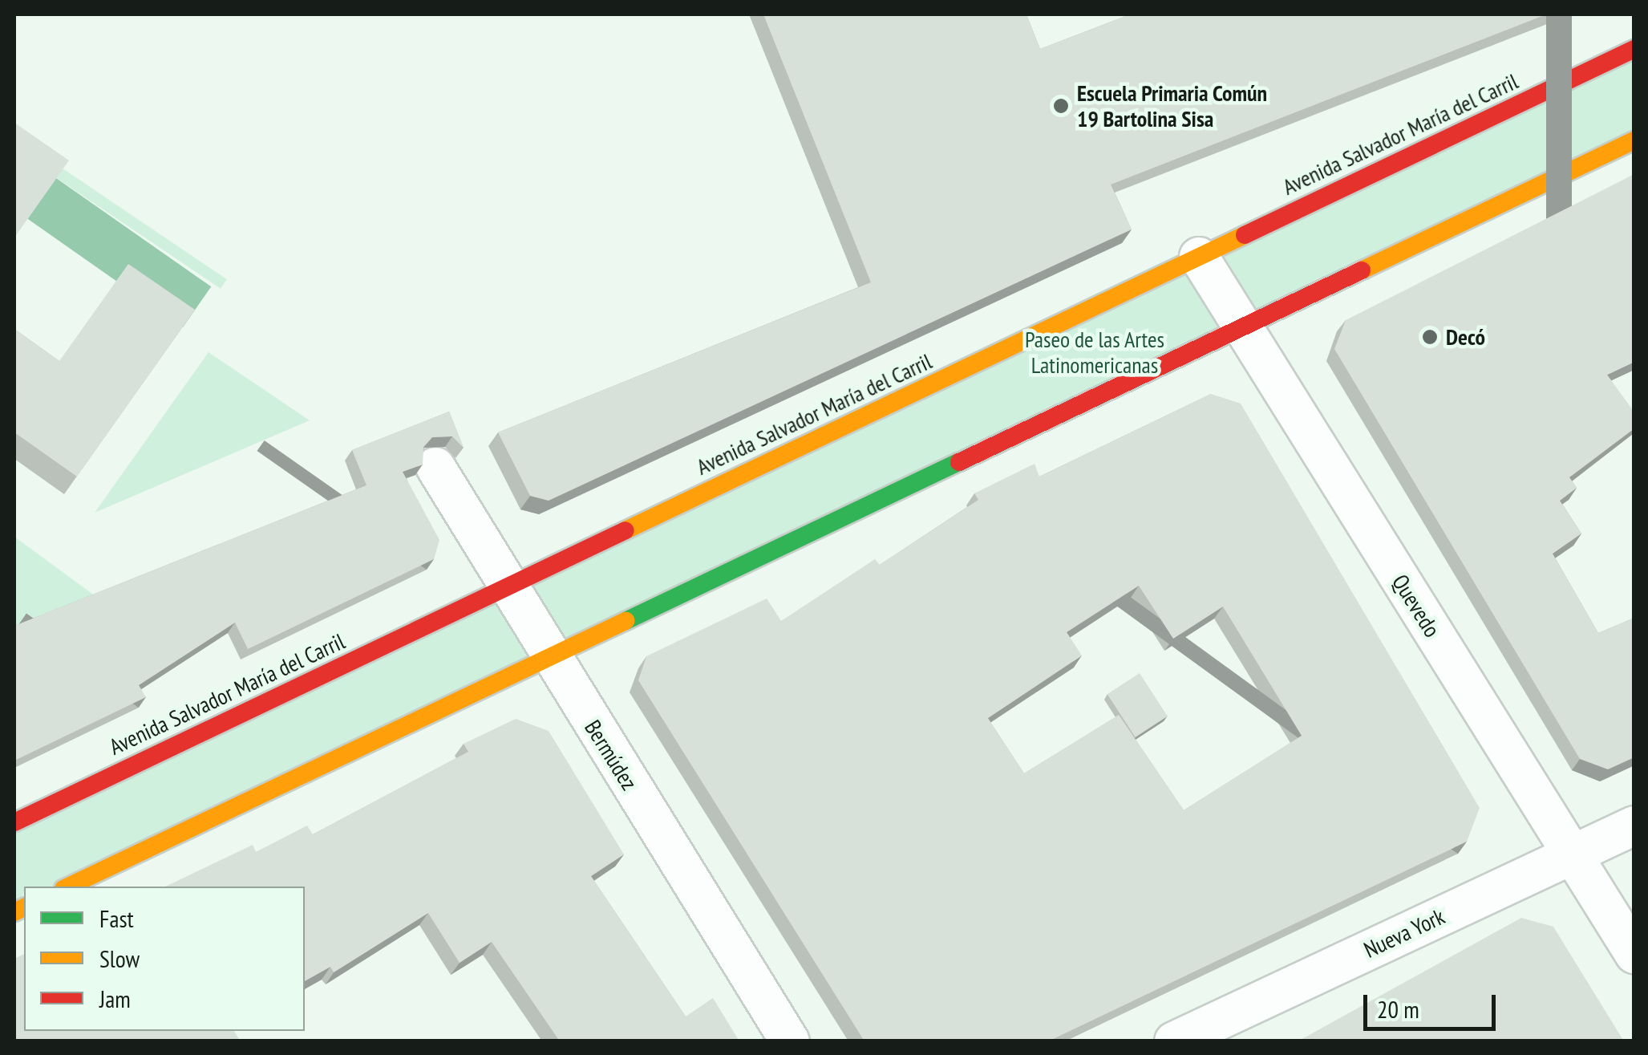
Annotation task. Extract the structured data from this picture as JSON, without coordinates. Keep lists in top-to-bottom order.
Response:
{
  "streets": {
    "street": [
      "Avenida Salvador María del Carril",
      "Quevedo",
      "Bermúdez",
      "Nueva York"
    ]
  },
  "crossings": [
    ["Avenida Salvador María del Carril", "Quevedo"],
    ["Avenida Salvador María del Carril", "Bermúdez"],
    ["Quevedo", "Nueva York"]
  ],
  "parks": ["Paseo de las Artes Latinomericanas"],
  "places": ["Escuela Primaria Común 19 Bartolina Sisa", "Decó"],
  "legend": ["Fast", "Slow", "Jam"],
  "scale_bar": "20 m"
}
